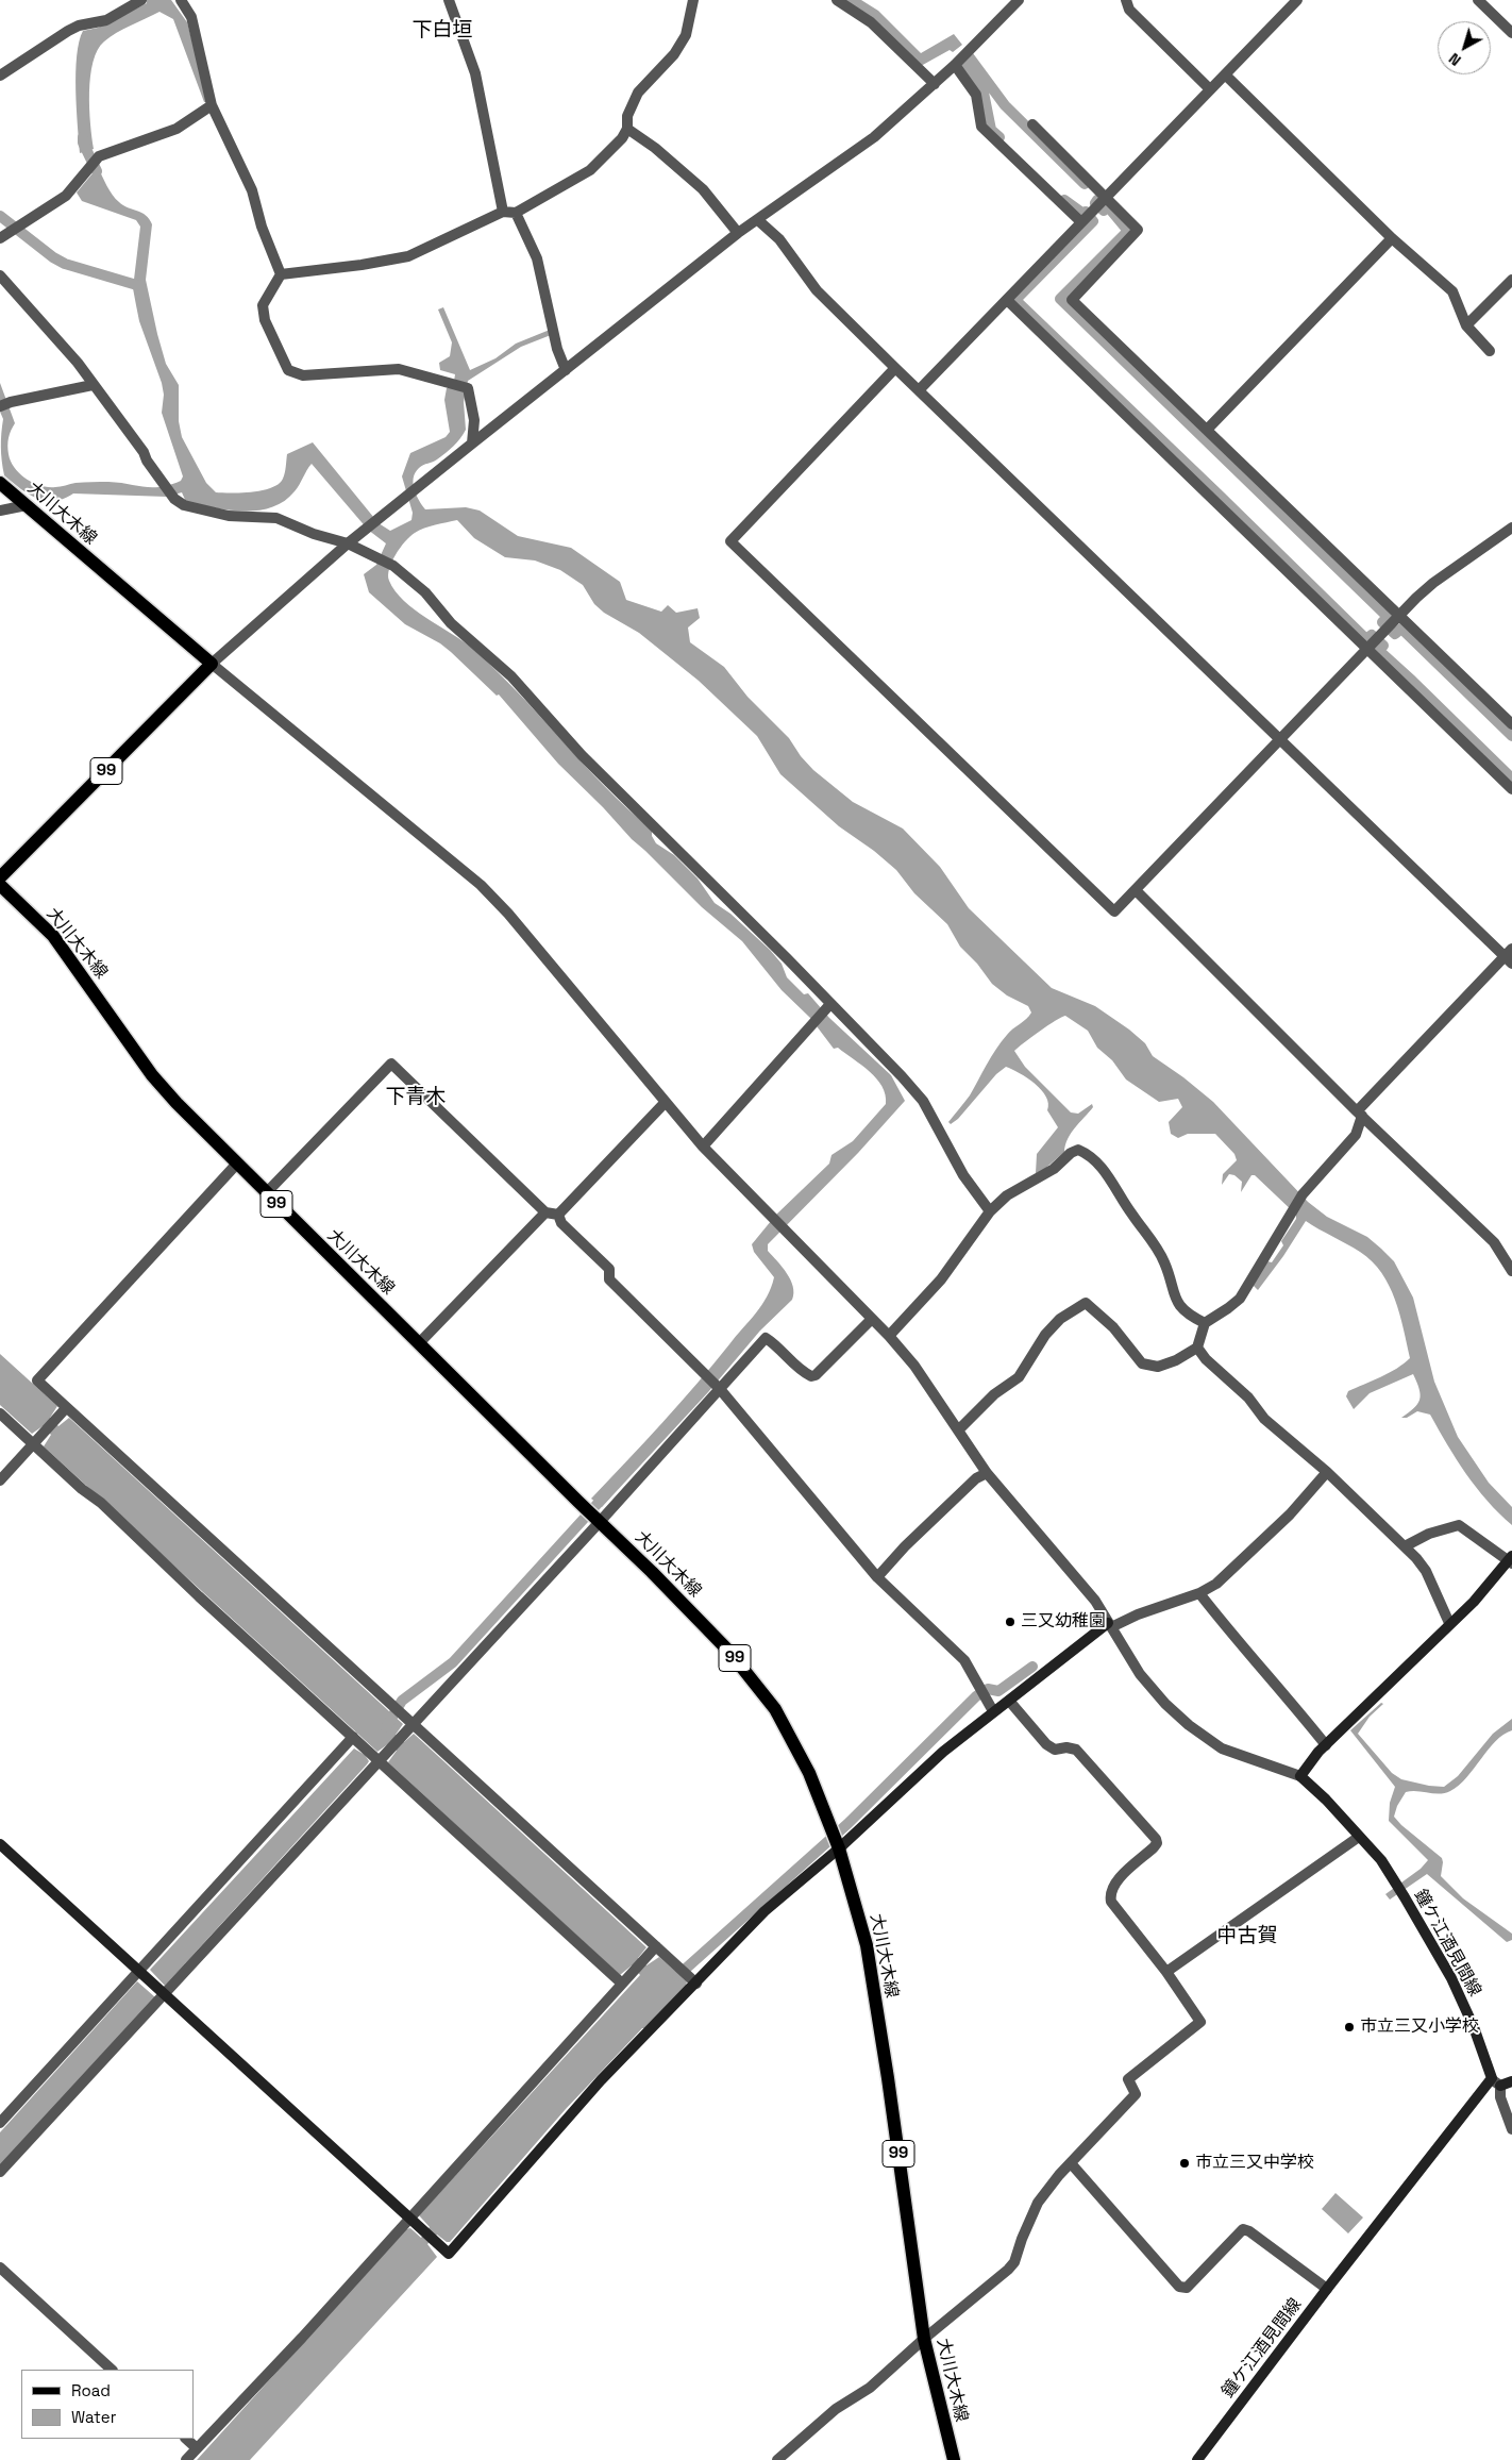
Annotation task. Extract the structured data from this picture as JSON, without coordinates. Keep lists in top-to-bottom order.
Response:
{
  "streets": {
    "main road": ["大川大木線", "99"],
    "street": ["鐘ケ江酒見間線"]
  },
  "crossings": [
    ["大川大木線", "99"]
  ],
  "districts": ["下白垣", "下青木", "中古賀"],
  "places": ["三又幼稚園", "市立三又小学校", "市立三又中学校"],
  "legend": ["Road", "Water"],
  "north": "bottom left"
}
